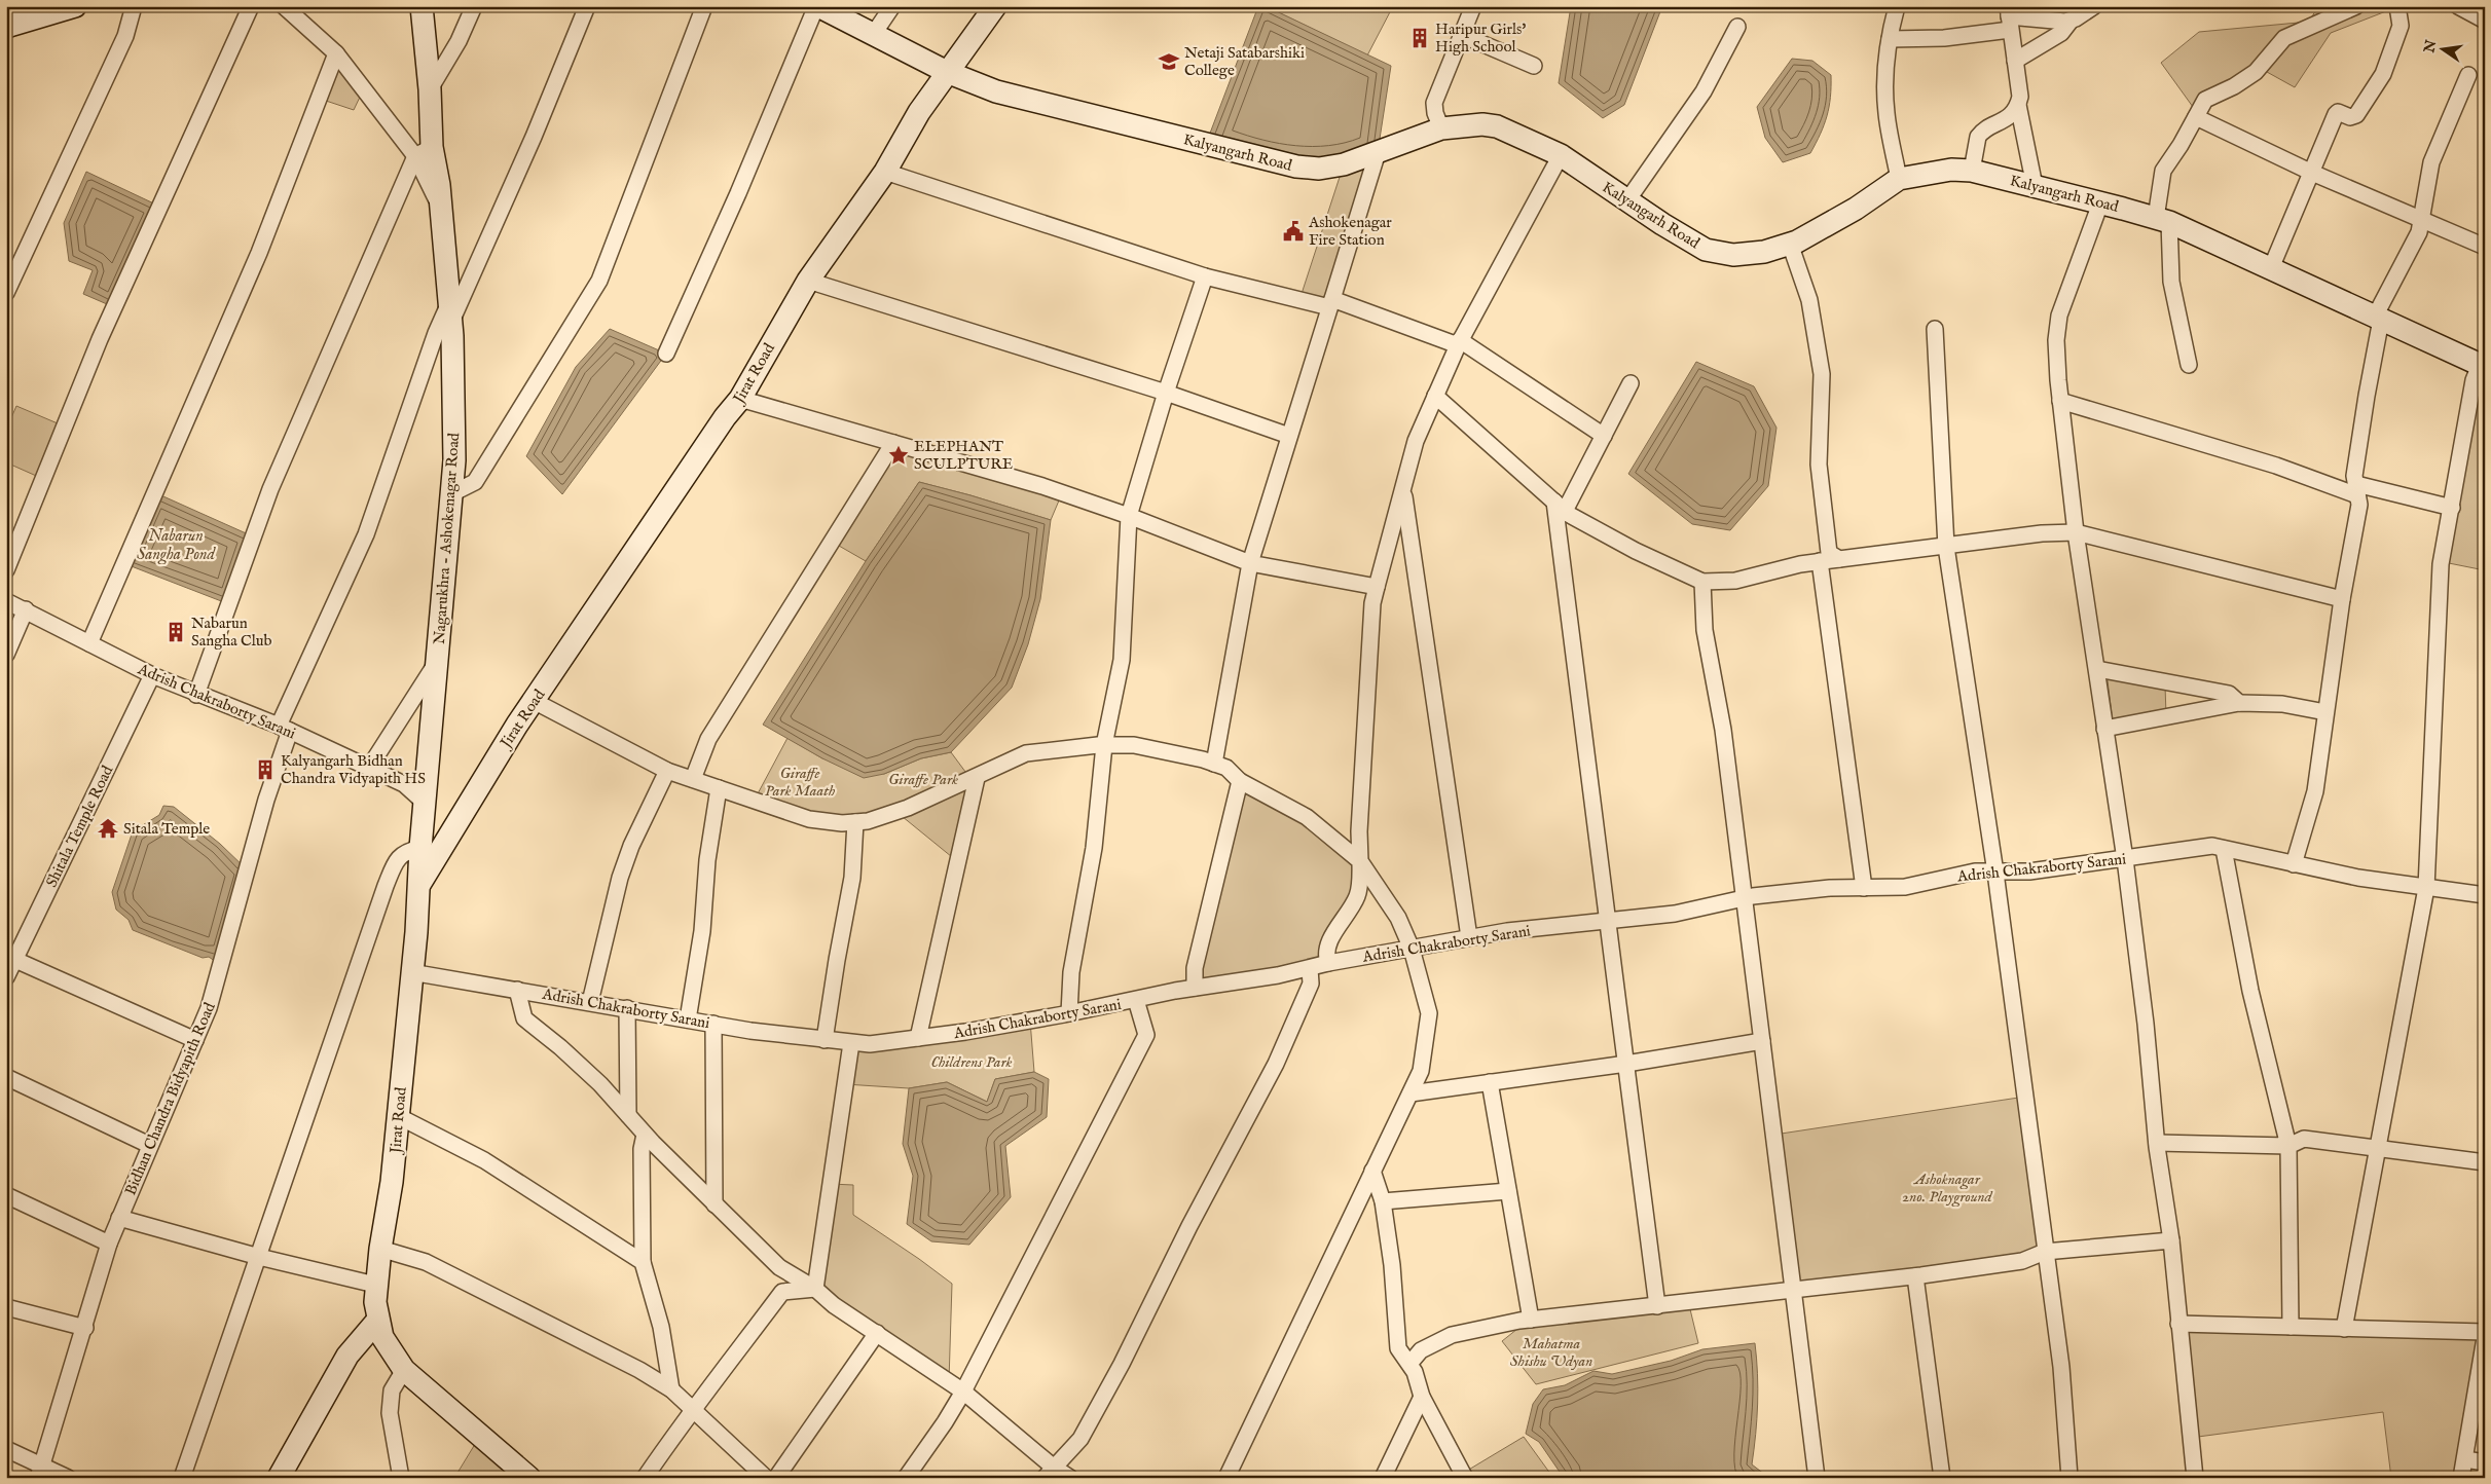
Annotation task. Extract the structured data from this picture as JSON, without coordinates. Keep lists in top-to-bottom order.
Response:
{
  "streets": {
    "main road": ["Kalyangarh Road", "Jirat Road", "Nagarukhra - Ashokenagar Road"],
    "street": ["Adrish Chakraborty Sarani", "Shitala Temple Road", "Bidhan Chandra Bidyapith Road"]
  },
  "crossings": [
    ["Kalyangarh Road", "Jirat Road"],
    ["Jirat Road", "Nagarukhra - Ashokenagar Road"],
    ["Jirat Road", "Adrish Chakraborty Sarani"],
    ["Nagarukhra - Ashokenagar Road", "Adrish Chakraborty Sarani"],
    ["Nagarukhra - Ashokenagar Road", "Bidhan Chandra Bidyapith Road"],
    ["Adrish Chakraborty Sarani", "Shitala Temple Road"],
    ["Adrish Chakraborty Sarani", "Bidhan Chandra Bidyapith Road"]
  ],
  "water": ["Nabarun Sangha Pond"],
  "parks": [
    "Giraffe Park Maath",
    "Giraffe Park",
    "Childrens Park",
    "Ashoknagar 2no. Playground",
    "Mahatma Shishu Udyan"
  ],
  "places": {
    "building": ["Haripur Girls' High School", "Nabarun Sangha Club", "Kalyangarh Bidhan Chandra Vidyapith HS"],
    "school or university": ["Netaji Satabarshiki College"],
    "public building": ["Ashokenagar Fire Station"],
    "place": ["ELEPHANT SCULPTURE"],
    "temple": ["Sitala Temple"]
  },
  "north": "left"
}
